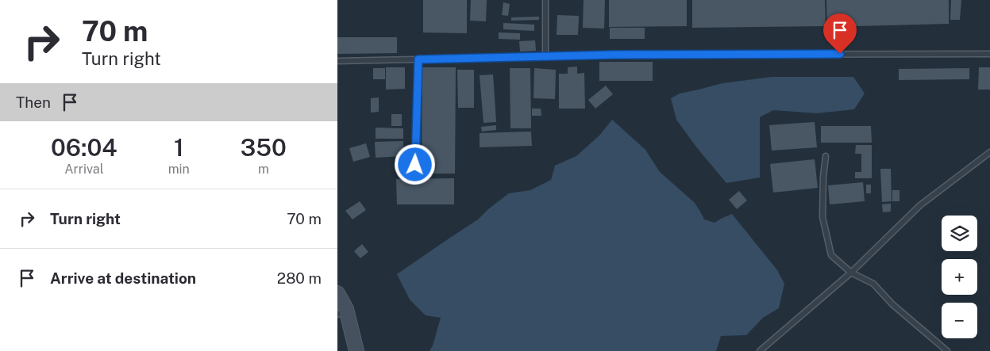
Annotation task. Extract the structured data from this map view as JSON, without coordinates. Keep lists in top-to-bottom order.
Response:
{
  "page": {
    "turn": ["70 m", "Turn right"],
    "then": "Then",
    "eta": [
      "06:04",
      "Arrival",
      "1",
      "min",
      "350",
      "m"
    ],
    "list": [
      {
        "name": "Turn right",
        "value": "70 m"
      },
      {
        "name": "Arrive at destination",
        "value": "280 m"
      }
    ],
    "map_buttons": ["+", "−"]
  }
}
